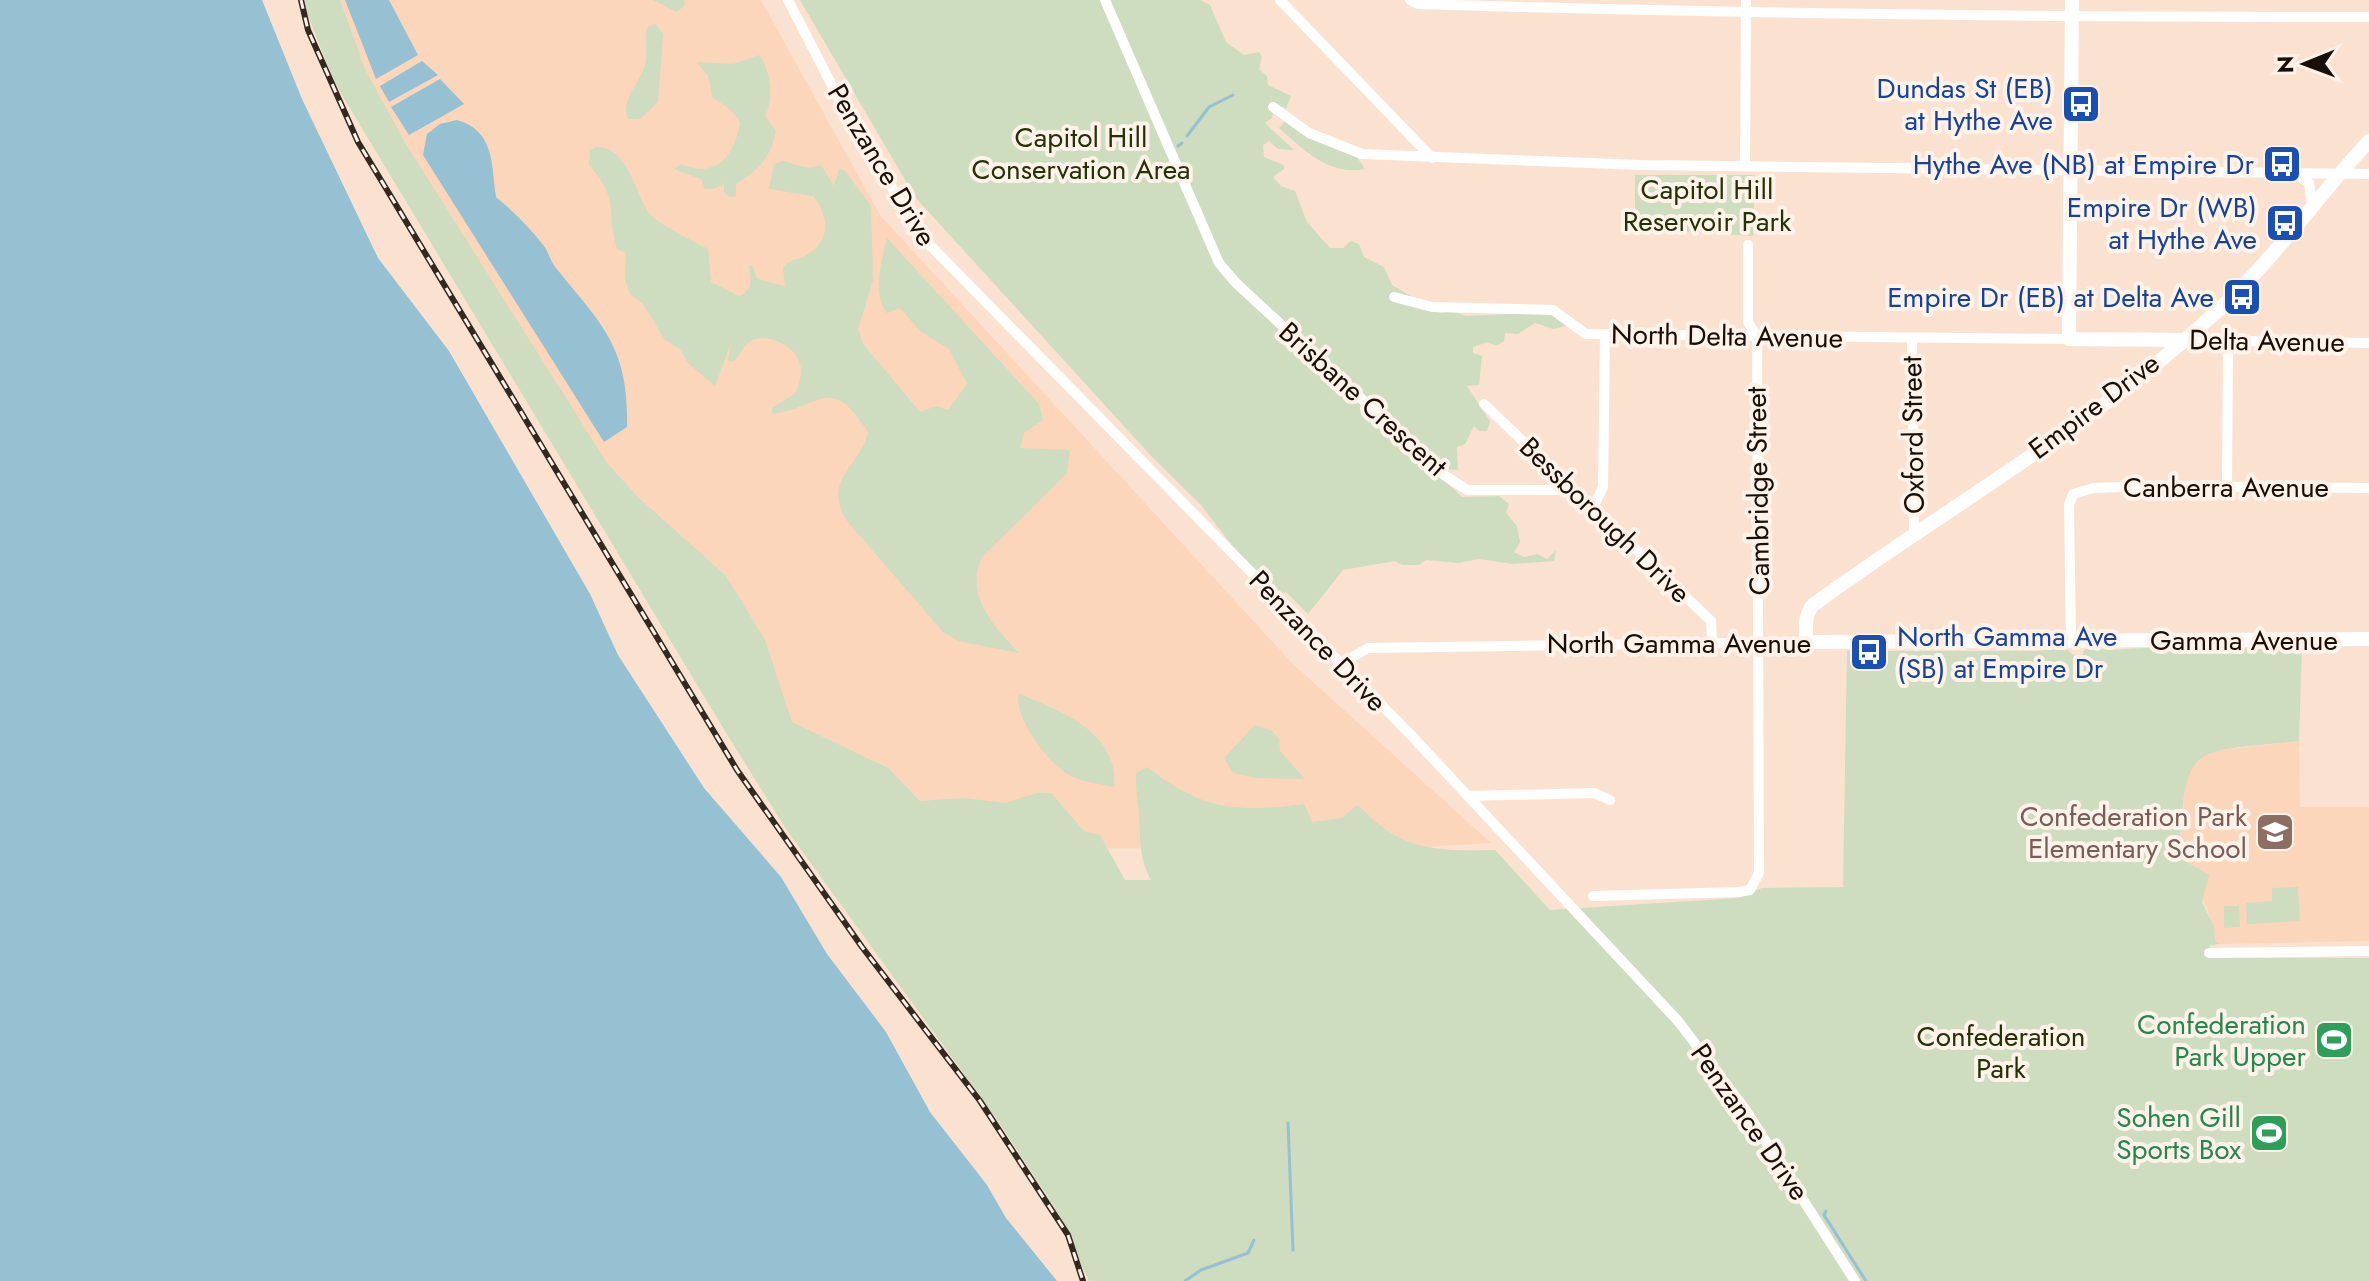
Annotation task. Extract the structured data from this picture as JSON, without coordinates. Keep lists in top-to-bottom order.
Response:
{
  "streets": {
    "street": [
      "Penzance Drive",
      "North Delta Avenue",
      "Delta Avenue",
      "Brisbane Crescent",
      "Empire Drive",
      "Oxford Street",
      "Canberra Avenue",
      "Cambridge Street",
      "Bessborough Drive",
      "Gamma Avenue",
      "North Gamma Avenue"
    ]
  },
  "crossings": [
    ["Penzance Drive", "North Gamma Avenue"],
    ["North Delta Avenue", "Delta Avenue"],
    ["North Delta Avenue", "Oxford Street"],
    ["North Delta Avenue", "Cambridge Street"],
    ["Delta Avenue", "Empire Drive"],
    ["Brisbane Crescent", "Bessborough Drive"],
    ["Empire Drive", "Oxford Street"],
    ["Empire Drive", "North Gamma Avenue"],
    ["Canberra Avenue", "Gamma Avenue"],
    ["Canberra Avenue", "North Gamma Avenue"],
    ["Cambridge Street", "North Gamma Avenue"],
    ["Bessborough Drive", "North Gamma Avenue"],
    ["Gamma Avenue", "North Gamma Avenue"]
  ],
  "parks": ["Capitol Hill Conservation Area", "Capitol Hill Reservoir Park", "Confederation Park"],
  "places": {
    "bus stop": [
      "Dundas St (EB) at Hythe Ave",
      "Hythe Ave (NB) at Empire Dr",
      "Empire Dr (WB) at Hythe Ave",
      "Empire Dr (EB) at Delta Ave",
      "North Gamma Ave (SB) at Empire Dr"
    ],
    "school or university": ["Confederation Park Elementary School"],
    "sports": ["Confederation Park Upper", "Sohen Gill Sports Box"]
  },
  "north": "left"
}
